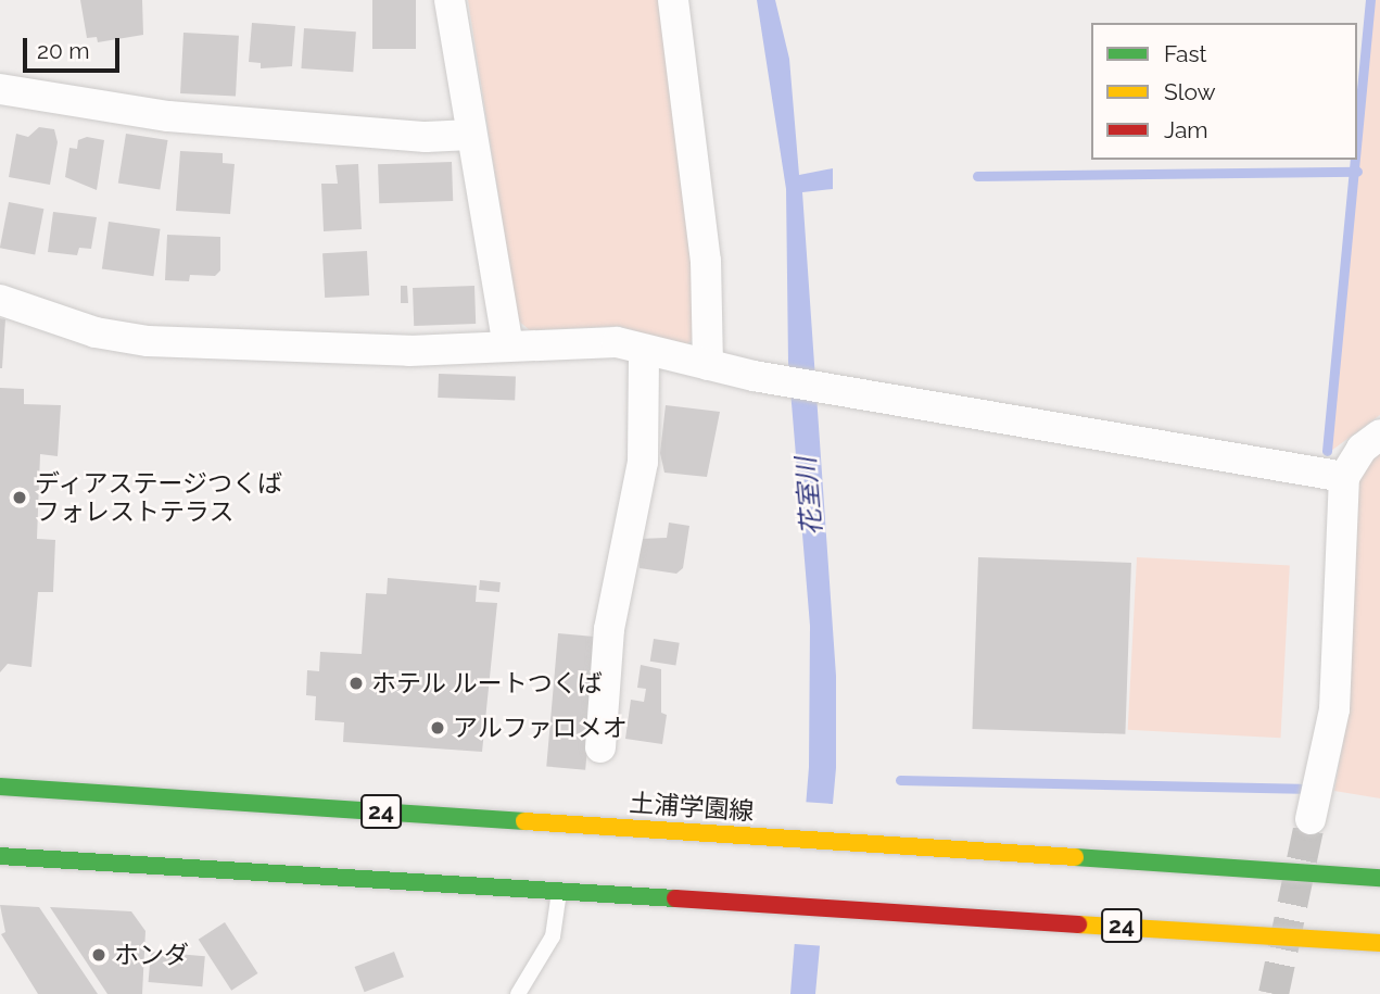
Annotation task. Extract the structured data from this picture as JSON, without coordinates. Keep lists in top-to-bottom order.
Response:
{
  "streets": {
    "main road": ["土浦学園線", "24"]
  },
  "water": ["花室川"],
  "places": [
    "ディアステージつくば フォレストテラス",
    "ホテル ルートつくば",
    "アルファロメオ",
    "ホンダ"
  ],
  "legend": ["Fast", "Slow", "Jam"],
  "scale_bar": "20 m"
}
